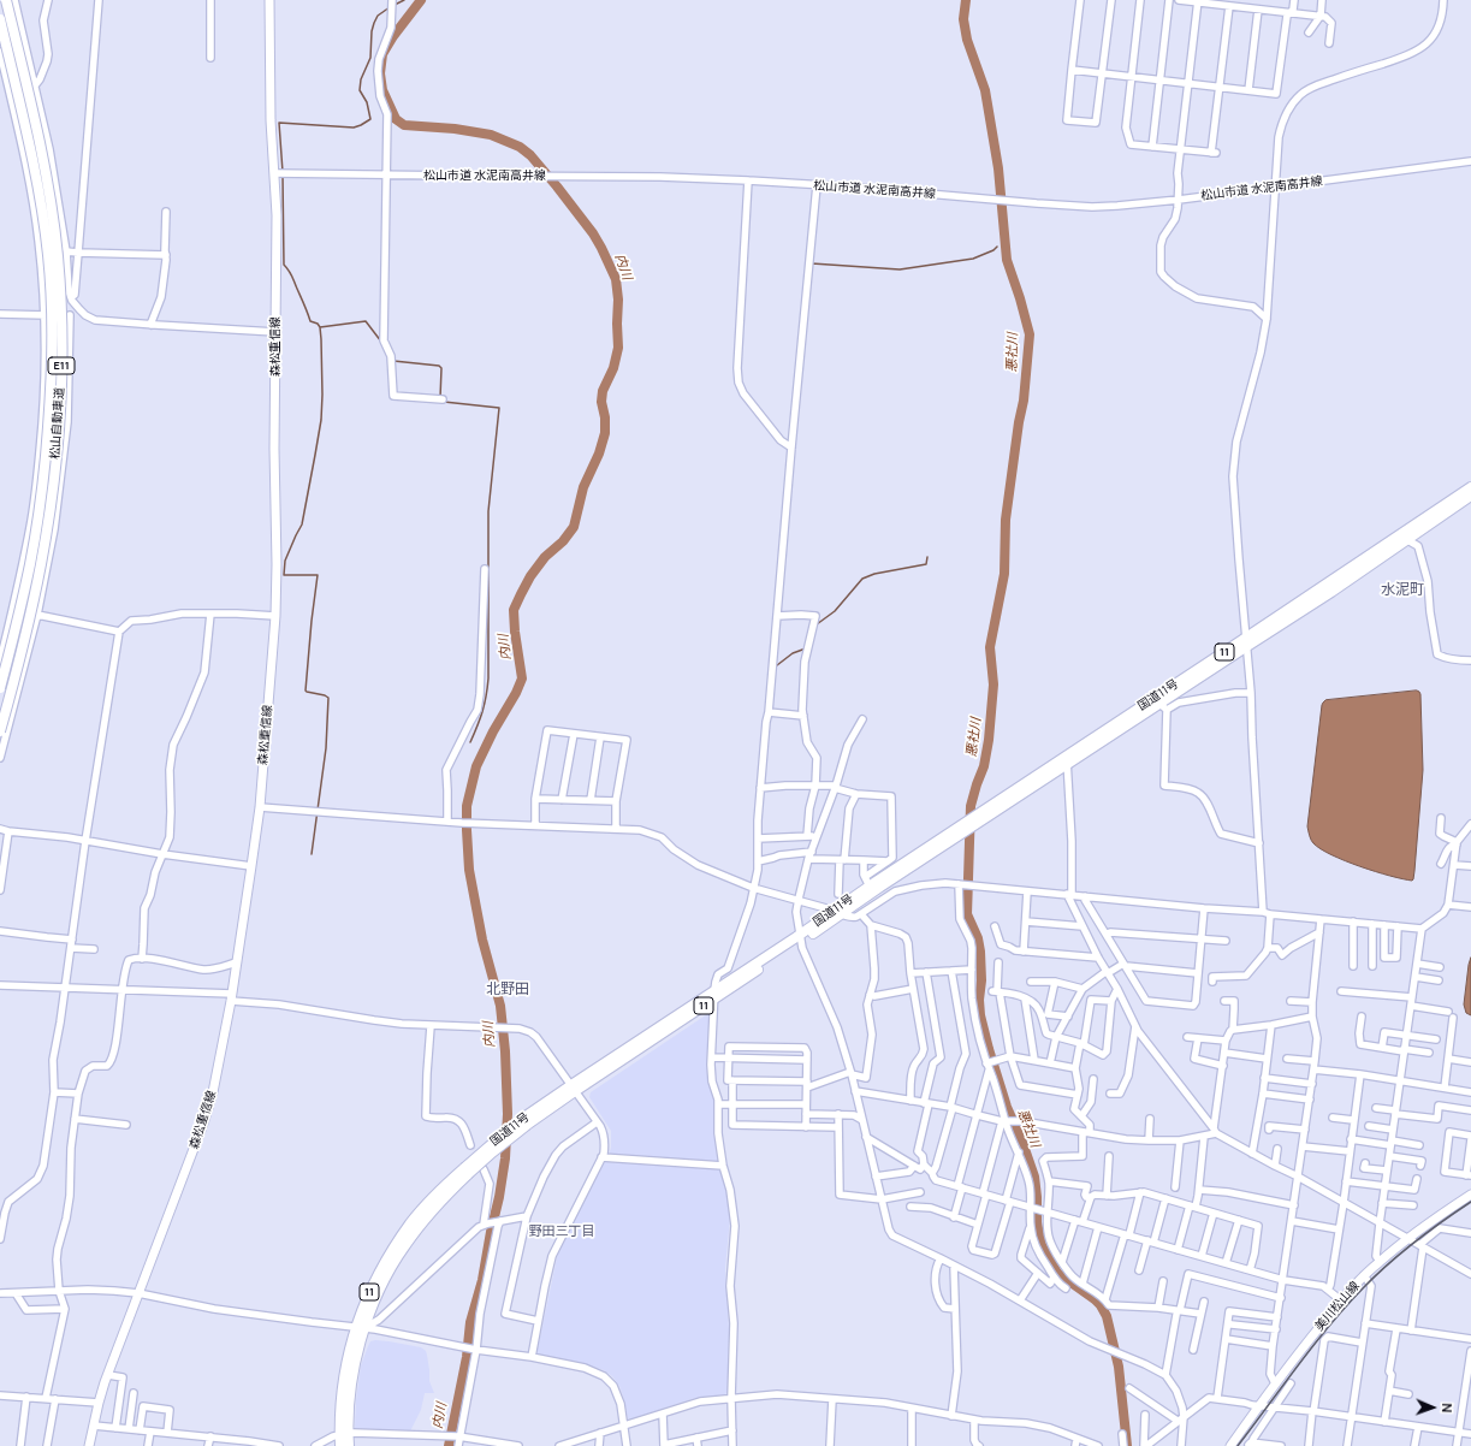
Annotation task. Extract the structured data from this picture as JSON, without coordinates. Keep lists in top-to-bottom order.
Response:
{
  "streets": {
    "highway": [
      "E11",
      "松山自動車道",
      "11",
      "国道11号"
    ],
    "main road": ["森松重信線", "美川松山線"],
    "street": ["松山市道 水泥南高井線"]
  },
  "crossings": [
    ["松山市道 水泥南高井線", "森松重信線"]
  ],
  "districts": ["水泥町", "北野田", "野田三丁目"],
  "water": ["内川", "悪社川"],
  "north": "right"
}
